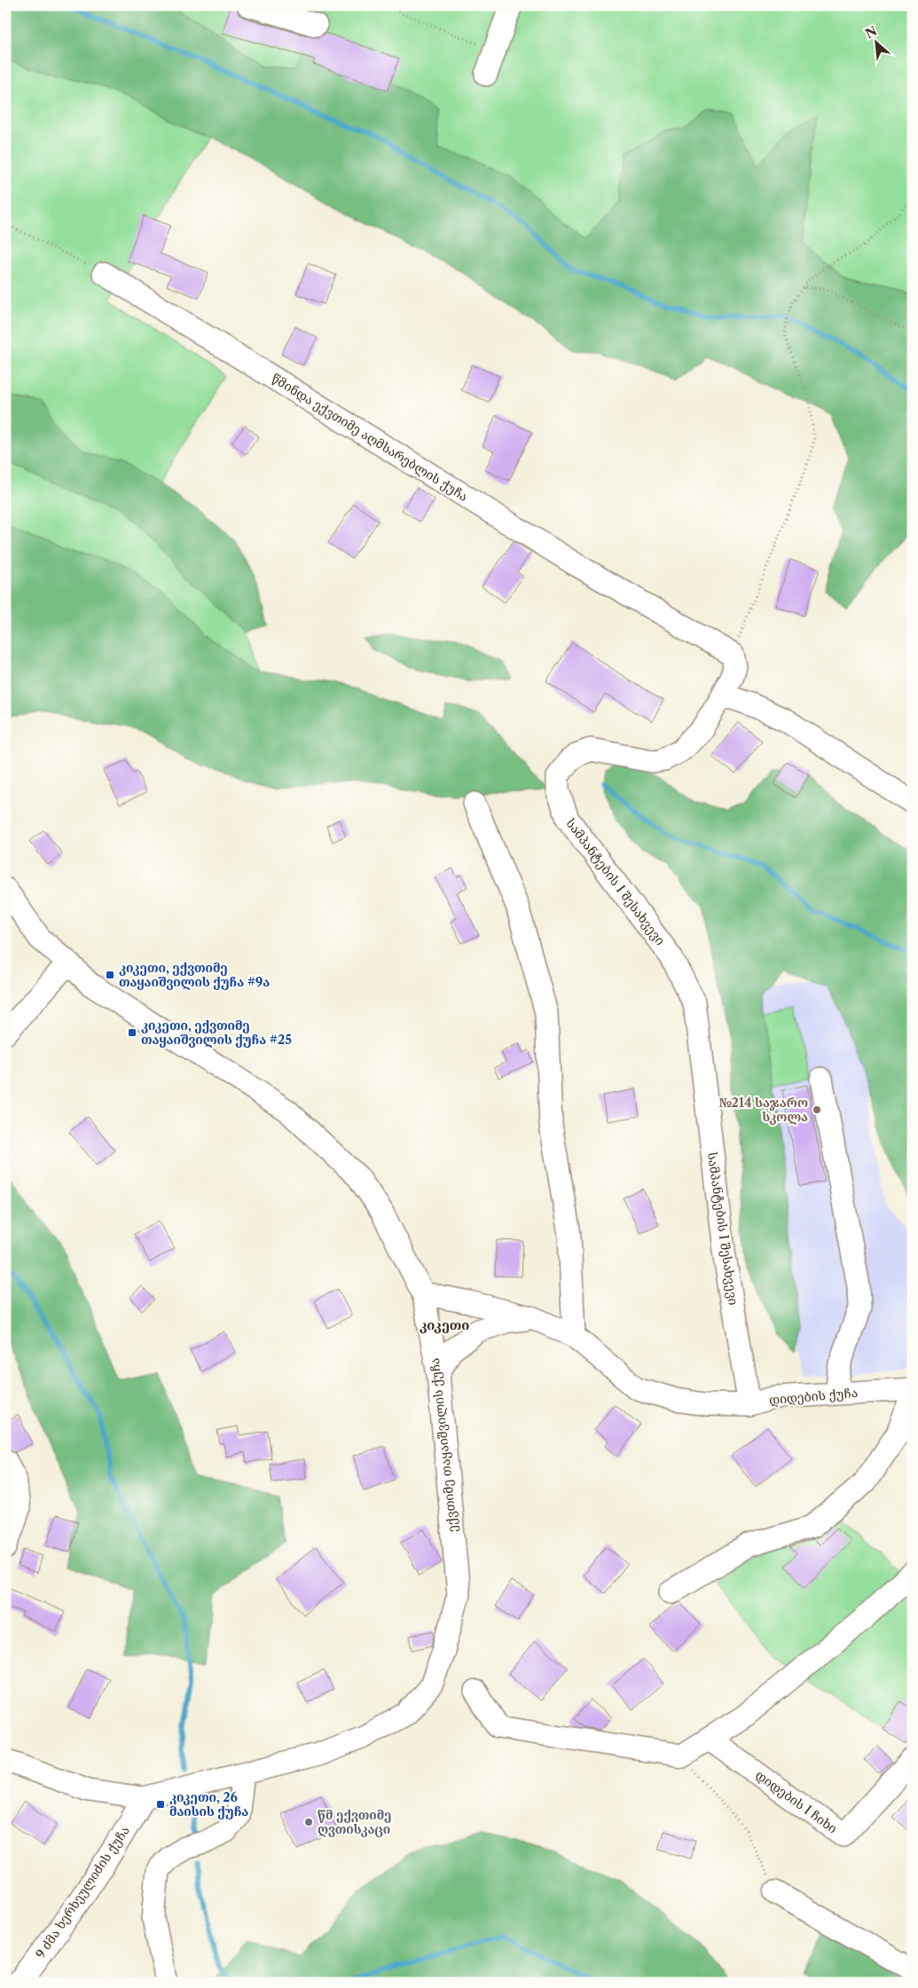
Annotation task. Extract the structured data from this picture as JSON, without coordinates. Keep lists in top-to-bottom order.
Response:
{
  "streets": {
    "street": [
      "წმინდა ექვთიმე აღმსარებლის ქუჩა",
      "სამპანტების I შესახვევი",
      "დიდების ქუჩა",
      "ექვთიმე თაყაიშვილის ქუჩა",
      "დიდების I ჩიხი",
      "9 ძმა ხერხეულიძის ქუჩა"
    ]
  },
  "crossings": [
    ["წმინდა ექვთიმე აღმსარებლის ქუჩა", "სამპანტების I შესახვევი"],
    ["სამპანტების I შესახვევი", "დიდების ქუჩა"],
    ["დიდების ქუჩა", "ექვთიმე თაყაიშვილის ქუჩა"],
    ["ექვთიმე თაყაიშვილის ქუჩა", "9 ძმა ხერხეულიძის ქუჩა"]
  ],
  "districts": ["კიკეთი"],
  "places": {
    "transit": ["კიკეთი, ექვთიმე თაყაიშვილის ქუჩა #9ა", "კიკეთი, ექვთიმე თაყაიშვილის ქუჩა #25", "კიკეთი, 26 მაისის ქუჩა"],
    "other": ["№214 საჯარო სკოლა", "წმ ექვთიმე ღვთისკაცი"]
  },
  "north": "top left"
}
